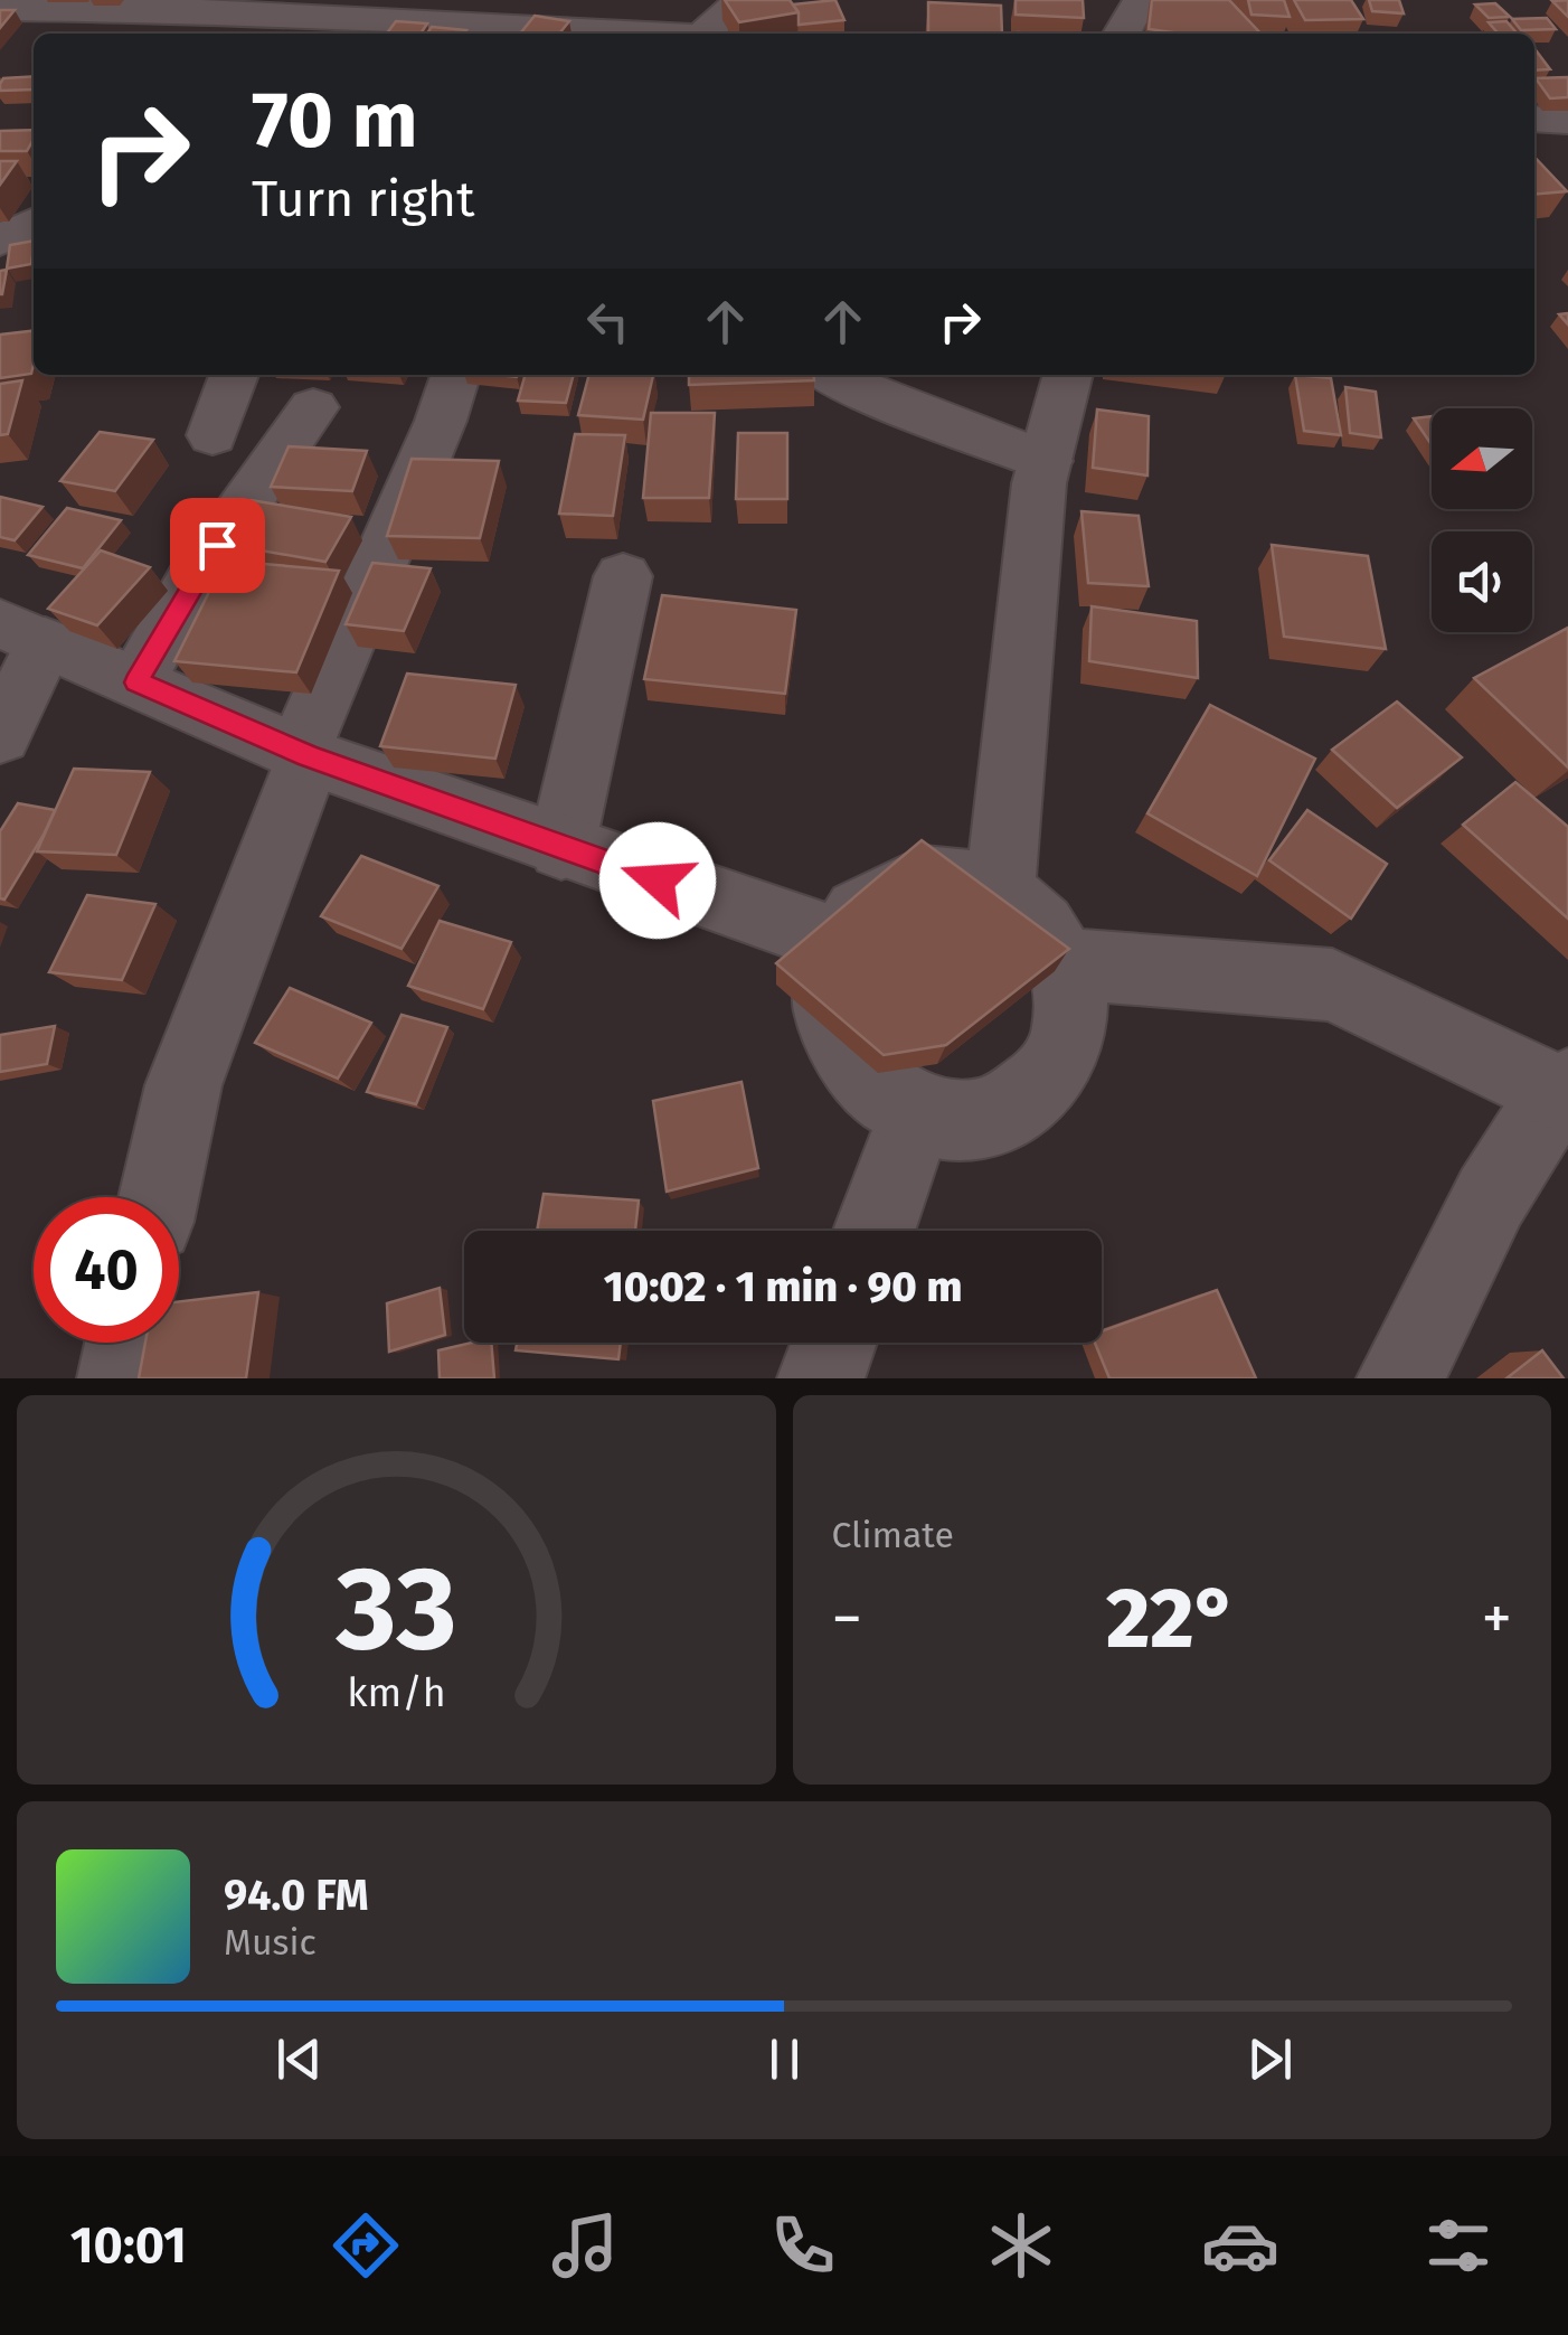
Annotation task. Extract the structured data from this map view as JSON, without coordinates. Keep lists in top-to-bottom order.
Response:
{
  "north": "left",
  "page": {
    "turn": ["70 m", "Turn right"],
    "limit": "40",
    "trip": "10:02 · 1 min · 90 m",
    "tile": "Climate",
    "heat": ["−", "22°", "+"],
    "song": ["94.0 FM", "Music"],
    "tabs": "10:01",
    "gauge": ["33", "km/h"]
  }
}
